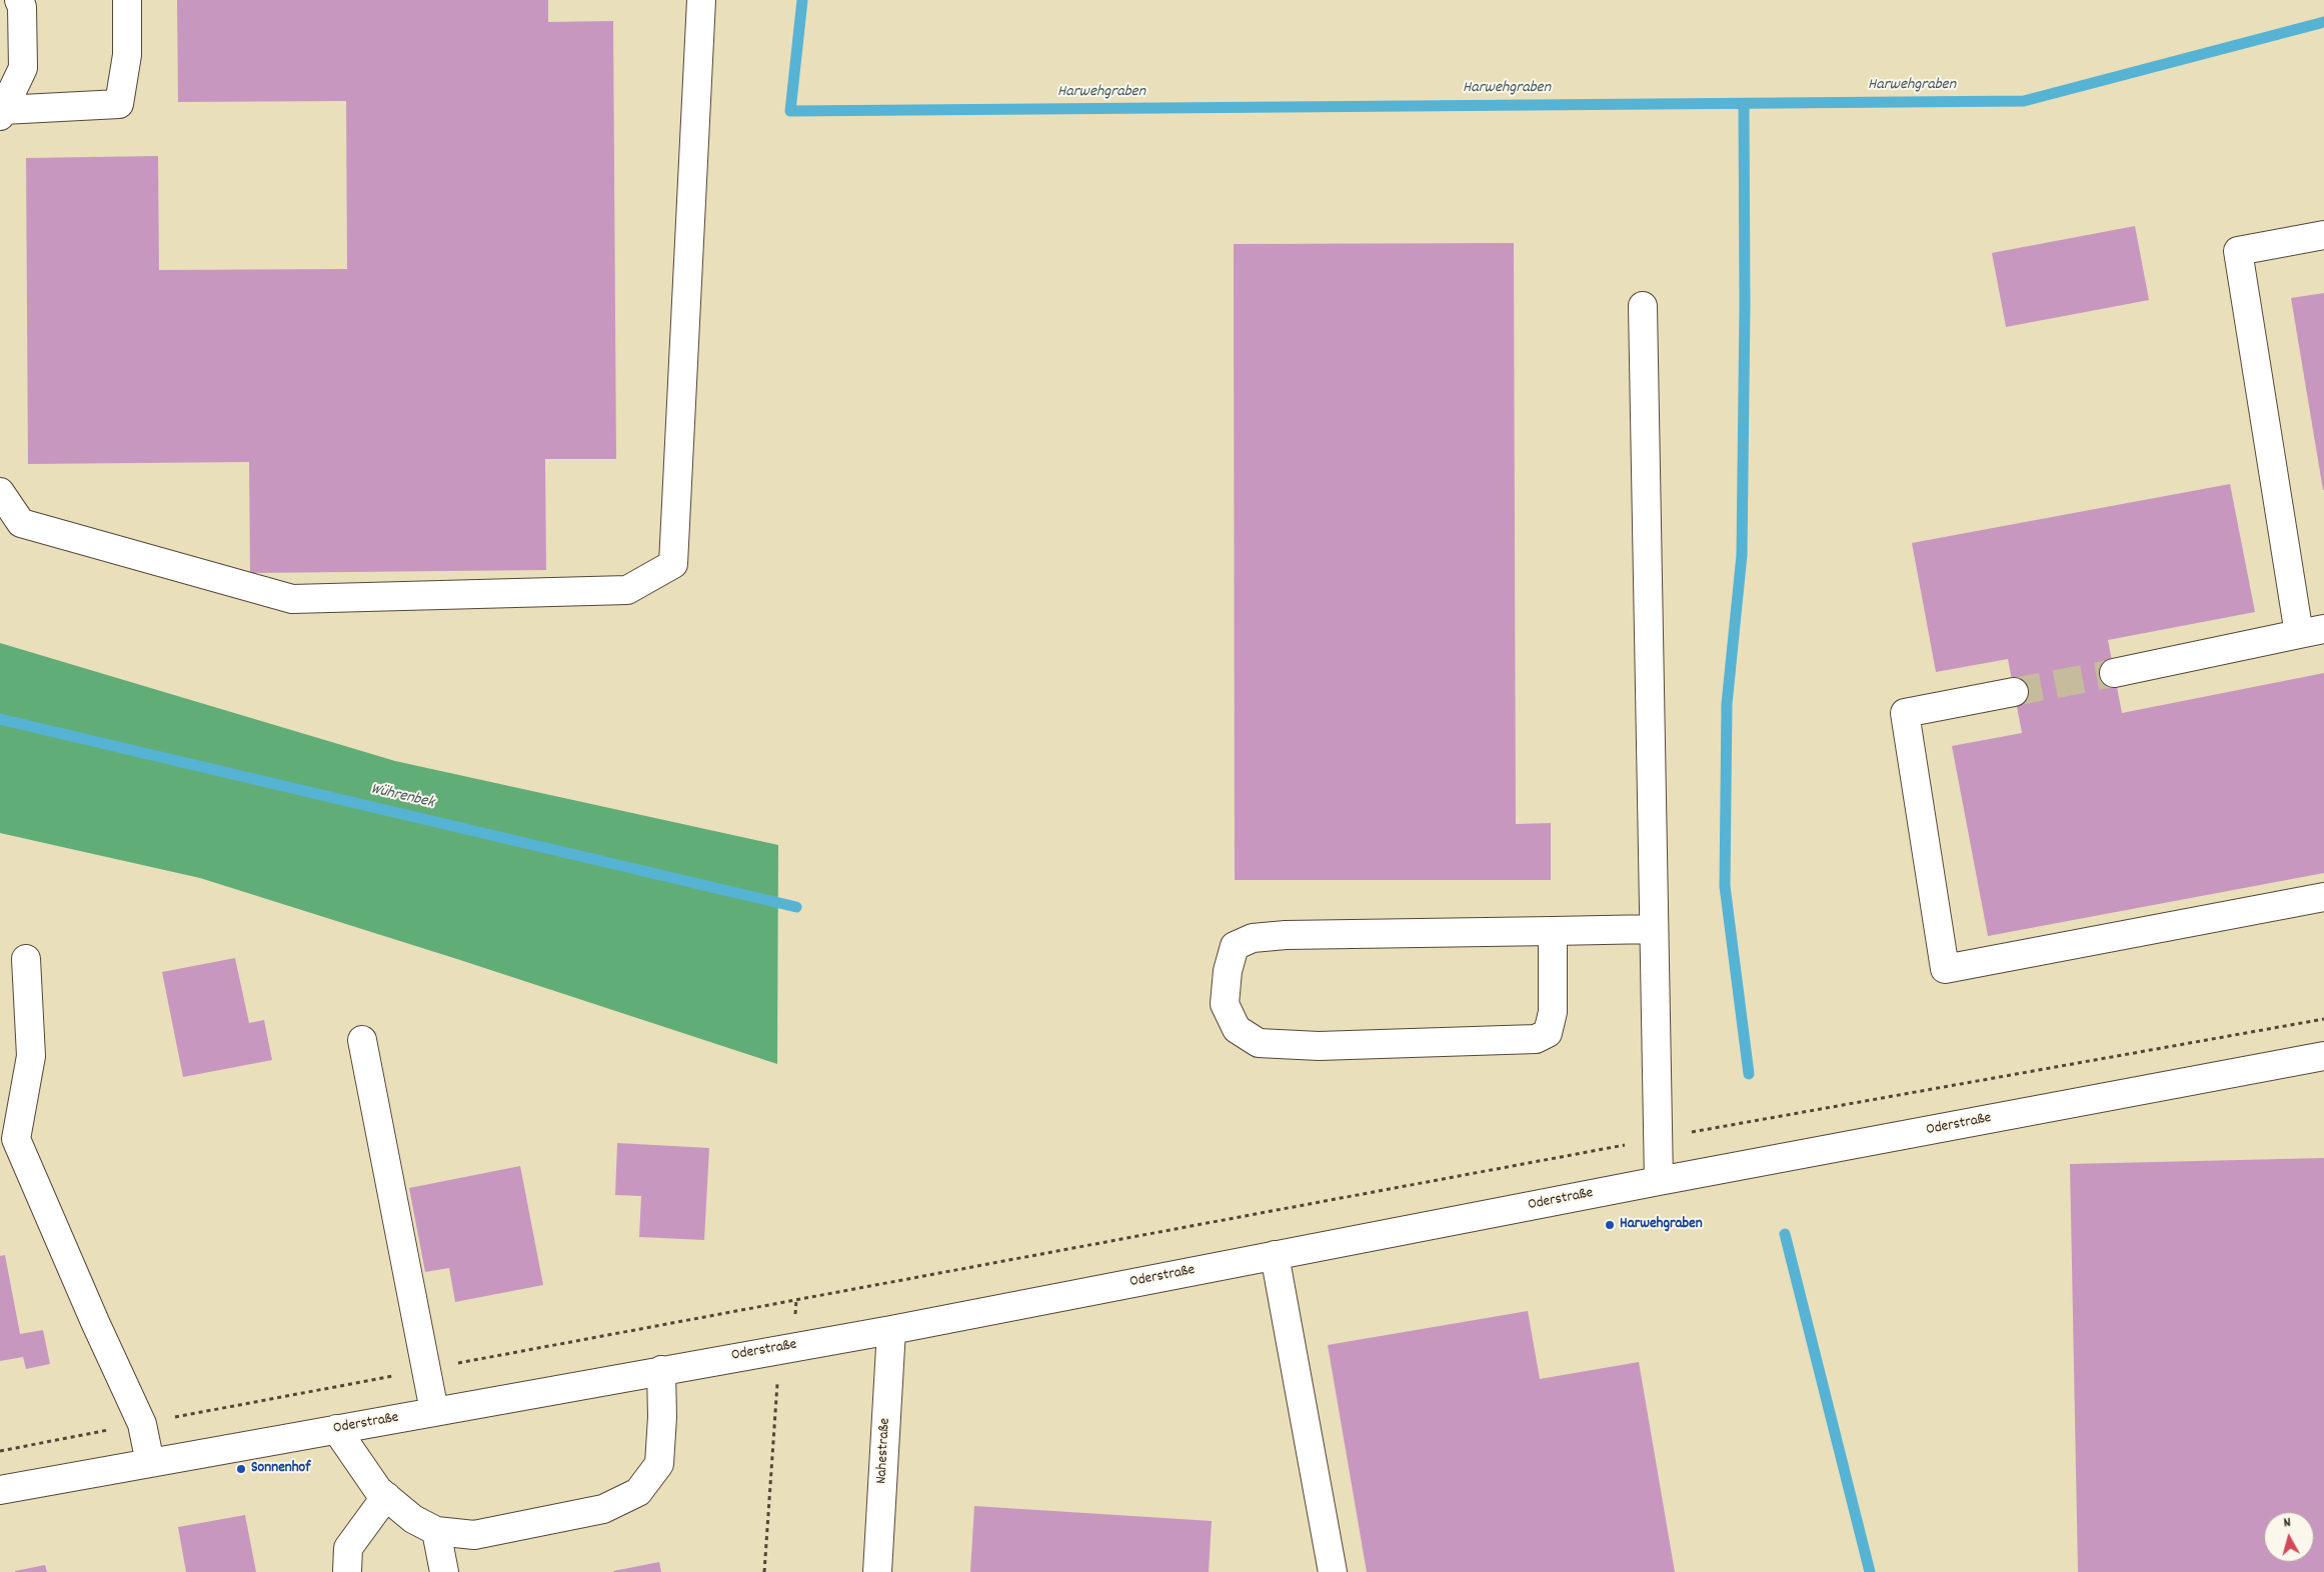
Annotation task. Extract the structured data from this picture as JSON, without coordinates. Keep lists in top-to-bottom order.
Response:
{
  "streets": {
    "street": ["Oderstraße", "Nahestraße"]
  },
  "crossings": [
    ["Oderstraße", "Nahestraße"]
  ],
  "water": ["Harwehgraben", "Wührenbek"],
  "places": ["Harwehgraben", "Sonnenhof"],
  "north": "top"
}
